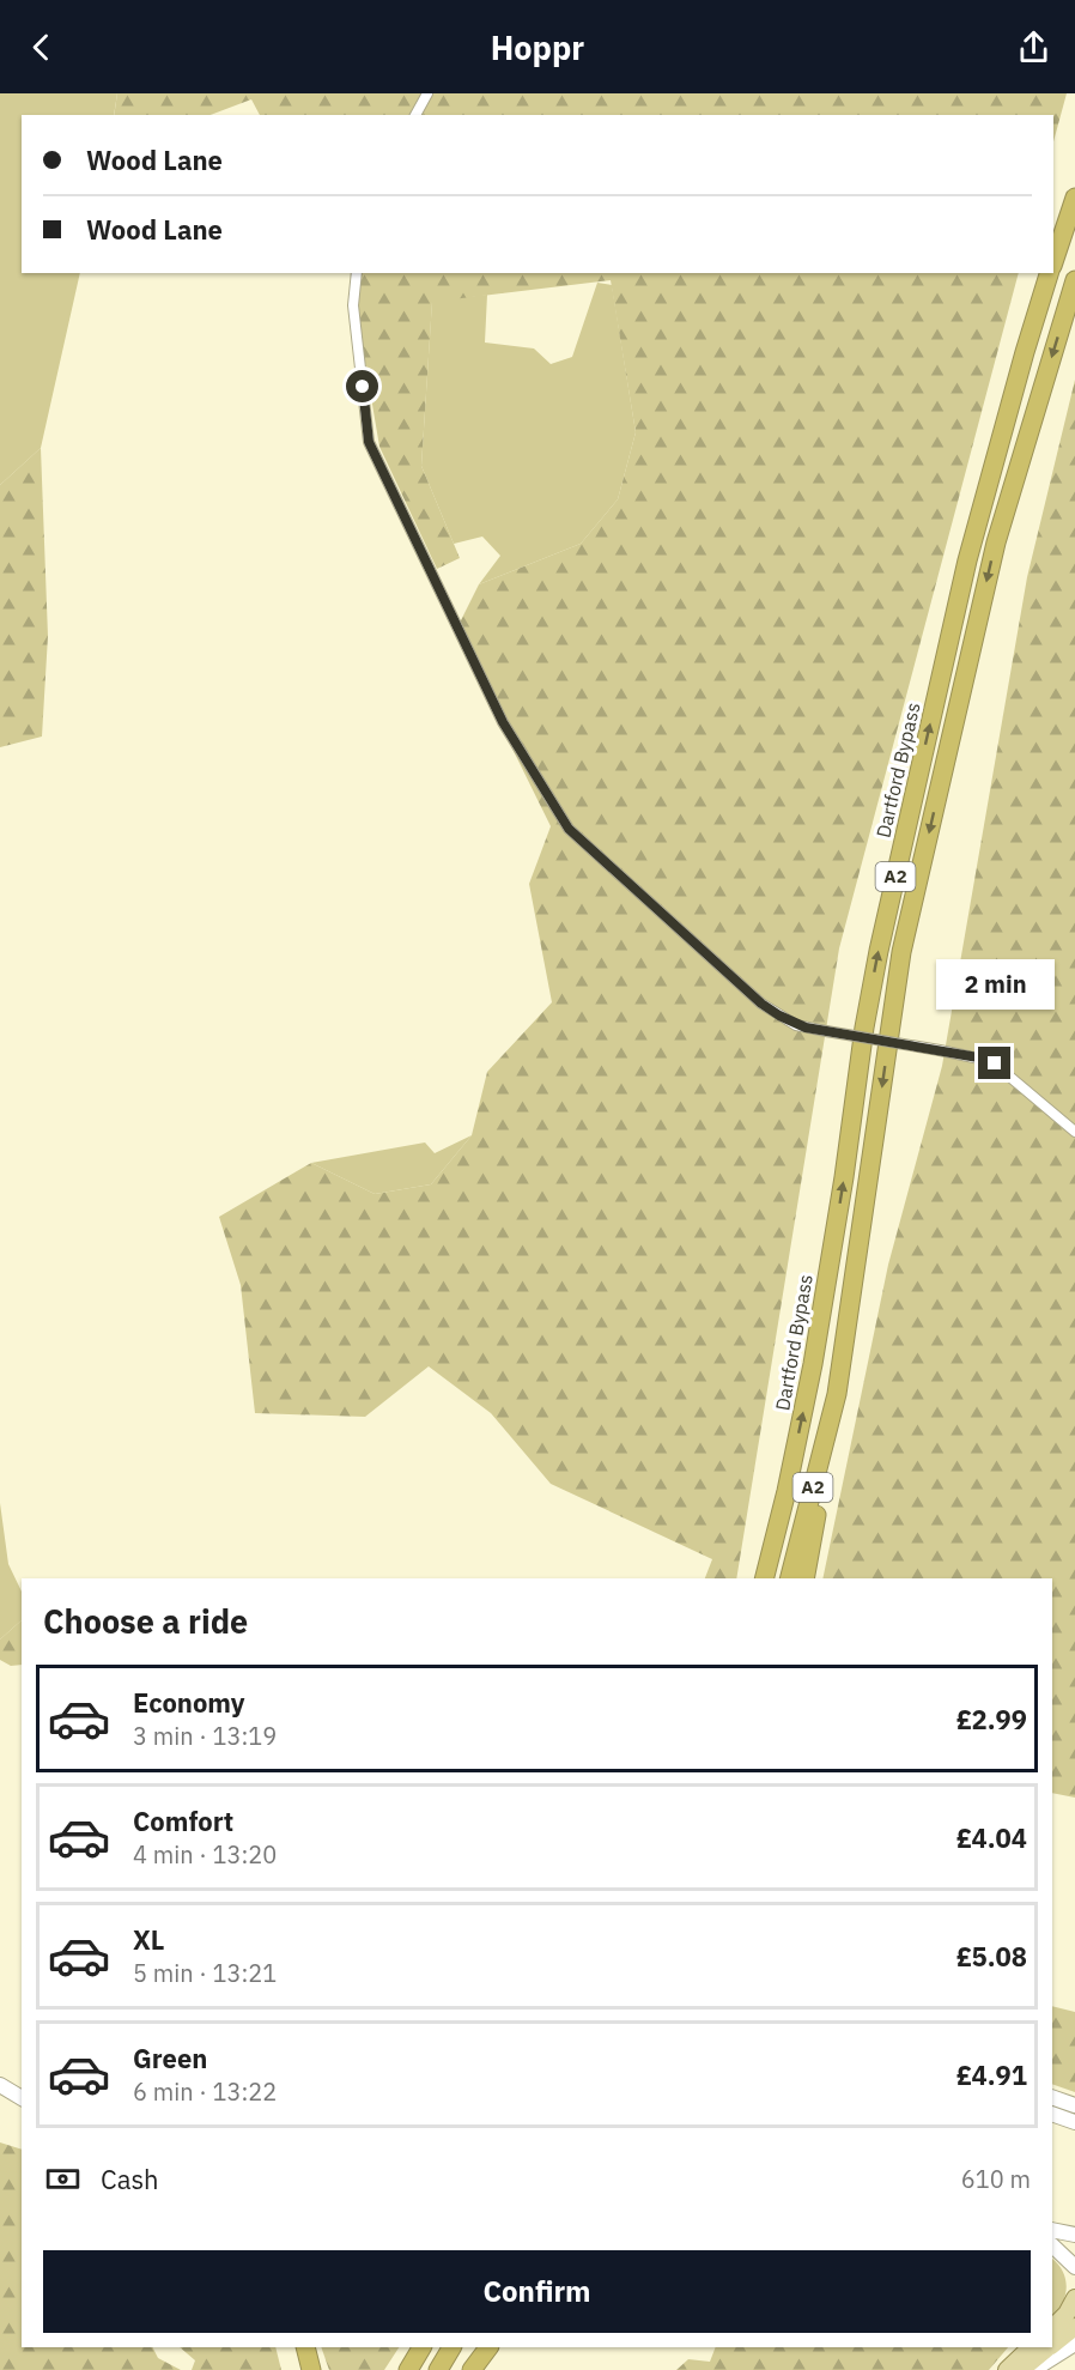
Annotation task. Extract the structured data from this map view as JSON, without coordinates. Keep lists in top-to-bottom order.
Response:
{
  "streets": {
    "highway": ["Dartford Bypass", "A2"]
  },
  "crossings": [
    ["Dartford Bypass", "A2"]
  ],
  "page": {
    "header": "Hoppr",
    "banner": ["Wood Lane", "Wood Lane"],
    "bubble": "2 min",
    "heading": "Choose a ride",
    "list": [
      {
        "name": "Economy",
        "note": "3 min · 13:19",
        "value": "£2.99"
      },
      {
        "name": "Comfort",
        "note": "4 min · 13:20",
        "value": "£4.04"
      },
      {
        "name": "XL",
        "note": "5 min · 13:21",
        "value": "£5.08"
      },
      {
        "name": "Green",
        "note": "6 min · 13:22",
        "value": "£4.91"
      }
    ],
    "pay": ["Cash", "610 m"],
    "buttons": "Confirm"
  }
}
